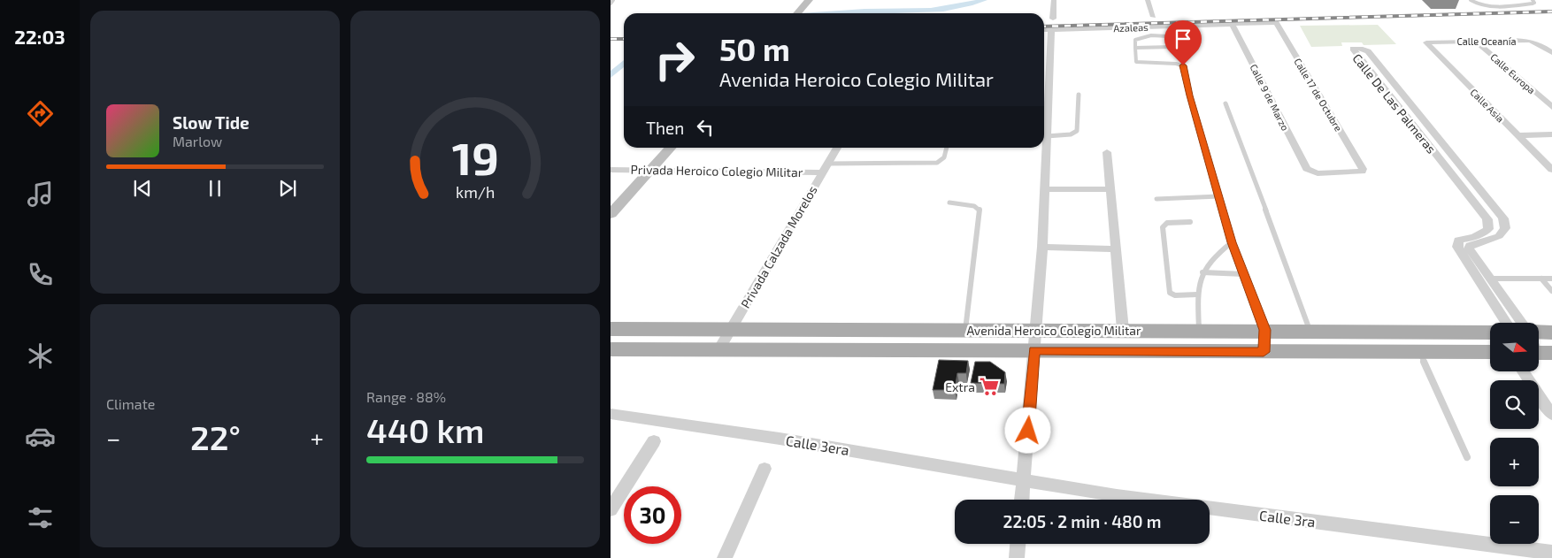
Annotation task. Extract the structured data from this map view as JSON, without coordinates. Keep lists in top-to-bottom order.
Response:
{
  "streets": {
    "main road": ["Avenida Heroico Colegio Militar"],
    "street": [
      "Azaleas",
      "Calle Oceanía",
      "Calle Europa",
      "Calle 17 de Octubre",
      "Calle 9 de Marzo",
      "Calle De Las Palmeras",
      "Calle Asia",
      "Privada Heroico Colegio Militar",
      "Privada Calzada Morelos",
      "Calle 3era",
      "Calle 3ra"
    ]
  },
  "crossings": [
    ["Azaleas", "Calle 17 de Octubre"],
    ["Azaleas", "Calle 9 de Marzo"],
    ["Calle Oceanía", "Calle Europa"],
    ["Calle Oceanía", "Calle Asia"],
    ["Calle 17 de Octubre", "Calle 9 de Marzo"],
    ["Privada Heroico Colegio Militar", "Privada Calzada Morelos"],
    ["Privada Calzada Morelos", "Avenida Heroico Colegio Militar"],
    ["Calle 3era", "Calle 3ra"]
  ],
  "places": {
    "supermarket": ["Extra"]
  },
  "north": "right",
  "page": {
    "tabs": "22:03",
    "turn": ["50 m", "Avenida Heroico Colegio Militar"],
    "song": ["Slow Tide", "Marlow"],
    "then": "Then",
    "tile": [
      "Climate",
      ["Range · 88%", "440 km"]
    ],
    "map_buttons": ["+", "−"],
    "heat": ["−", "22°", "+"],
    "limit": "30",
    "trip": "22:05 · 2 min · 480 m",
    "gauge": ["19", "km/h"]
  }
}
